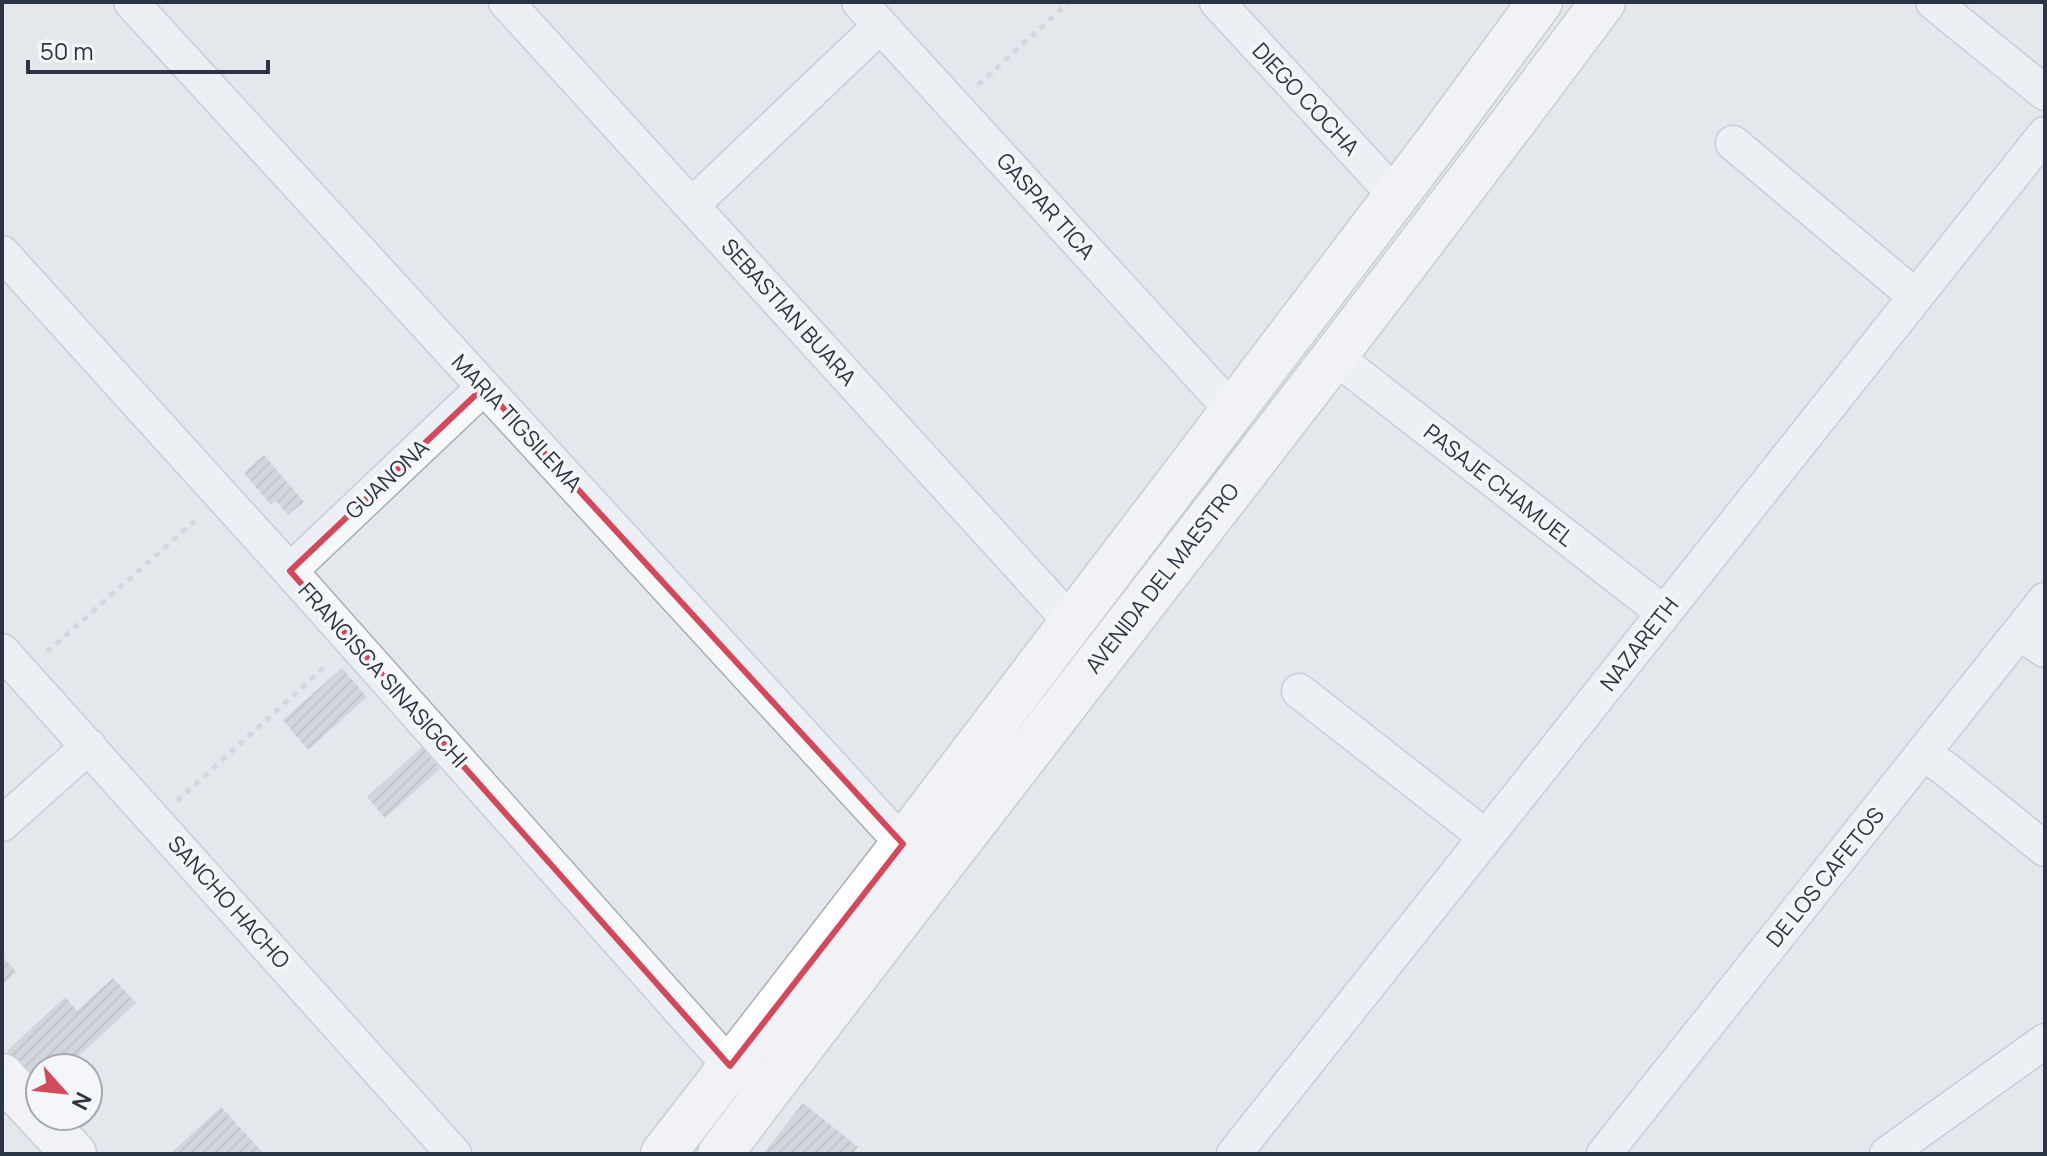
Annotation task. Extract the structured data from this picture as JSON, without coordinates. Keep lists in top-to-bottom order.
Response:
{
  "streets": {
    "main road": ["AVENIDA DEL MAESTRO"],
    "street": [
      "DIEGO COCHA",
      "GASPAR TICA",
      "SEBASTIAN BUARA",
      "MARIA TIGSILEMA",
      "GUANONA",
      "PASAJE CHAMUEL",
      "NAZARETH",
      "FRANCISCA SINASIGCHI",
      "DE LOS CAFETOS",
      "SANCHO HACHO"
    ]
  },
  "crossings": [
    ["DIEGO COCHA", "AVENIDA DEL MAESTRO"],
    ["GASPAR TICA", "AVENIDA DEL MAESTRO"],
    ["SEBASTIAN BUARA", "AVENIDA DEL MAESTRO"],
    ["MARIA TIGSILEMA", "GUANONA"],
    ["MARIA TIGSILEMA", "AVENIDA DEL MAESTRO"],
    ["GUANONA", "FRANCISCA SINASIGCHI"],
    ["PASAJE CHAMUEL", "AVENIDA DEL MAESTRO"],
    ["PASAJE CHAMUEL", "NAZARETH"],
    ["AVENIDA DEL MAESTRO", "FRANCISCA SINASIGCHI"]
  ],
  "scale_bar": "50 m",
  "north": "bottom right"
}
